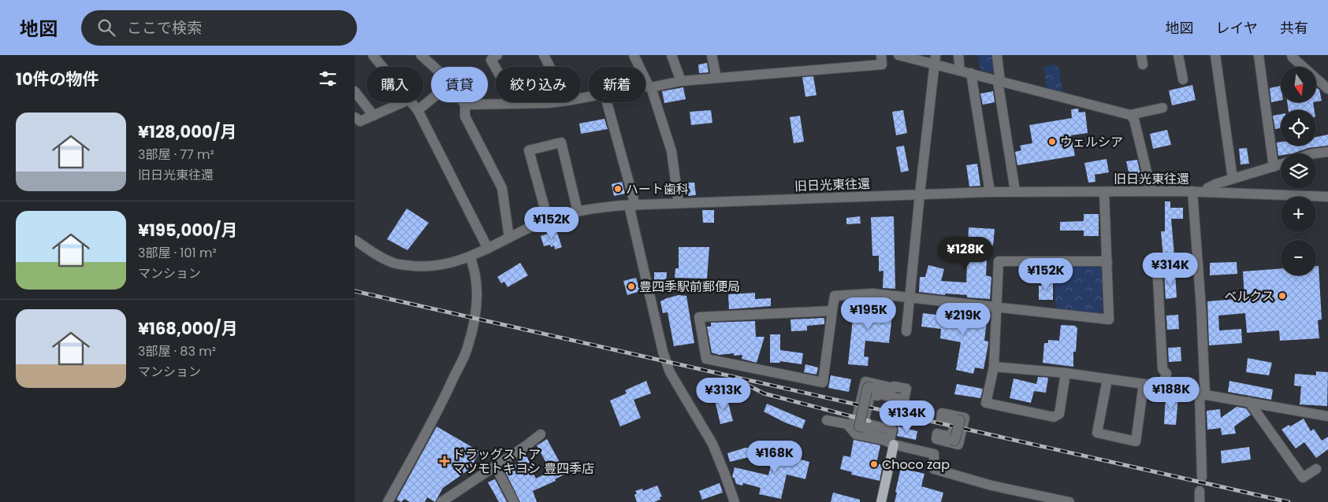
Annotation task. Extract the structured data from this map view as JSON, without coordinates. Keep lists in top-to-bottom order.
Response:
{
  "streets": {
    "street": ["旧日光東往還"]
  },
  "places": {
    "other": [
      "ウェルシア",
      "ハート歯科",
      "豊四季駅前郵便局",
      "ベルクス",
      "Choco zap"
    ],
    "health": ["ドラッグストア マツモトキヨシ 豊四季店"]
  },
  "north": "bottom",
  "page": {
    "header": "地図",
    "search": "ここで検索",
    "nav": ["地図", "レイヤ", "共有"],
    "heading": "10件の物件",
    "map_buttons": ["+", "−"],
    "chip": [
      "購入",
      "賃貸",
      "絞り込み",
      "新着"
    ],
    "list": [
      {
        "name": "¥128,000/月",
        "note": "3部屋 · 77 m² · 旧日光東往還"
      },
      {
        "name": "¥195,000/月",
        "note": "3部屋 · 101 m² · マンション"
      },
      {
        "name": "¥168,000/月",
        "note": "3部屋 · 83 m² · マンション"
      }
    ],
    "price": [
      "¥152K",
      "¥128K",
      "¥314K",
      "¥152K",
      "¥195K",
      "¥219K",
      "¥188K",
      "¥313K",
      "¥134K",
      "¥168K"
    ]
  }
}
